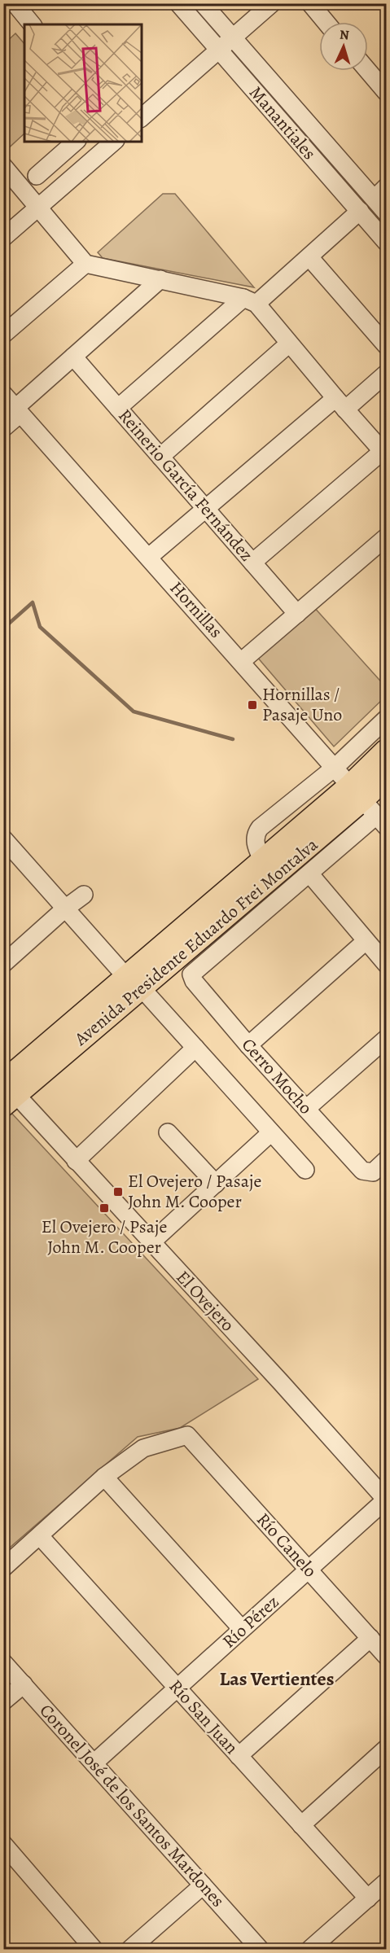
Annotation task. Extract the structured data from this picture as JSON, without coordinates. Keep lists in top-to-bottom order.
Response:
{
  "streets": {
    "main road": ["Avenida Presidente Eduardo Frei Montalva"],
    "street": [
      "Manantiales",
      "Reinerio García Fernández",
      "Hornillas",
      "Cerro Mocho",
      "El Ovejero",
      "Río Canelo",
      "Río Pérez",
      "Río San Juan",
      "Coronel José de los Santos Mardones"
    ]
  },
  "crossings": [
    ["Hornillas", "Avenida Presidente Eduardo Frei Montalva"],
    ["Avenida Presidente Eduardo Frei Montalva", "Cerro Mocho"],
    ["Avenida Presidente Eduardo Frei Montalva", "El Ovejero"],
    ["El Ovejero", "Río Pérez"],
    ["Río Canelo", "Río Pérez"],
    ["Río Pérez", "Río San Juan"],
    ["Río Pérez", "Coronel José de los Santos Mardones"]
  ],
  "districts": ["Las Vertientes"],
  "places": {
    "transit": ["Hornillas / Pasaje Uno", "El Ovejero / Pasaje John M. Cooper", "El Ovejero / Psaje John M. Cooper"]
  },
  "north": "top"
}
